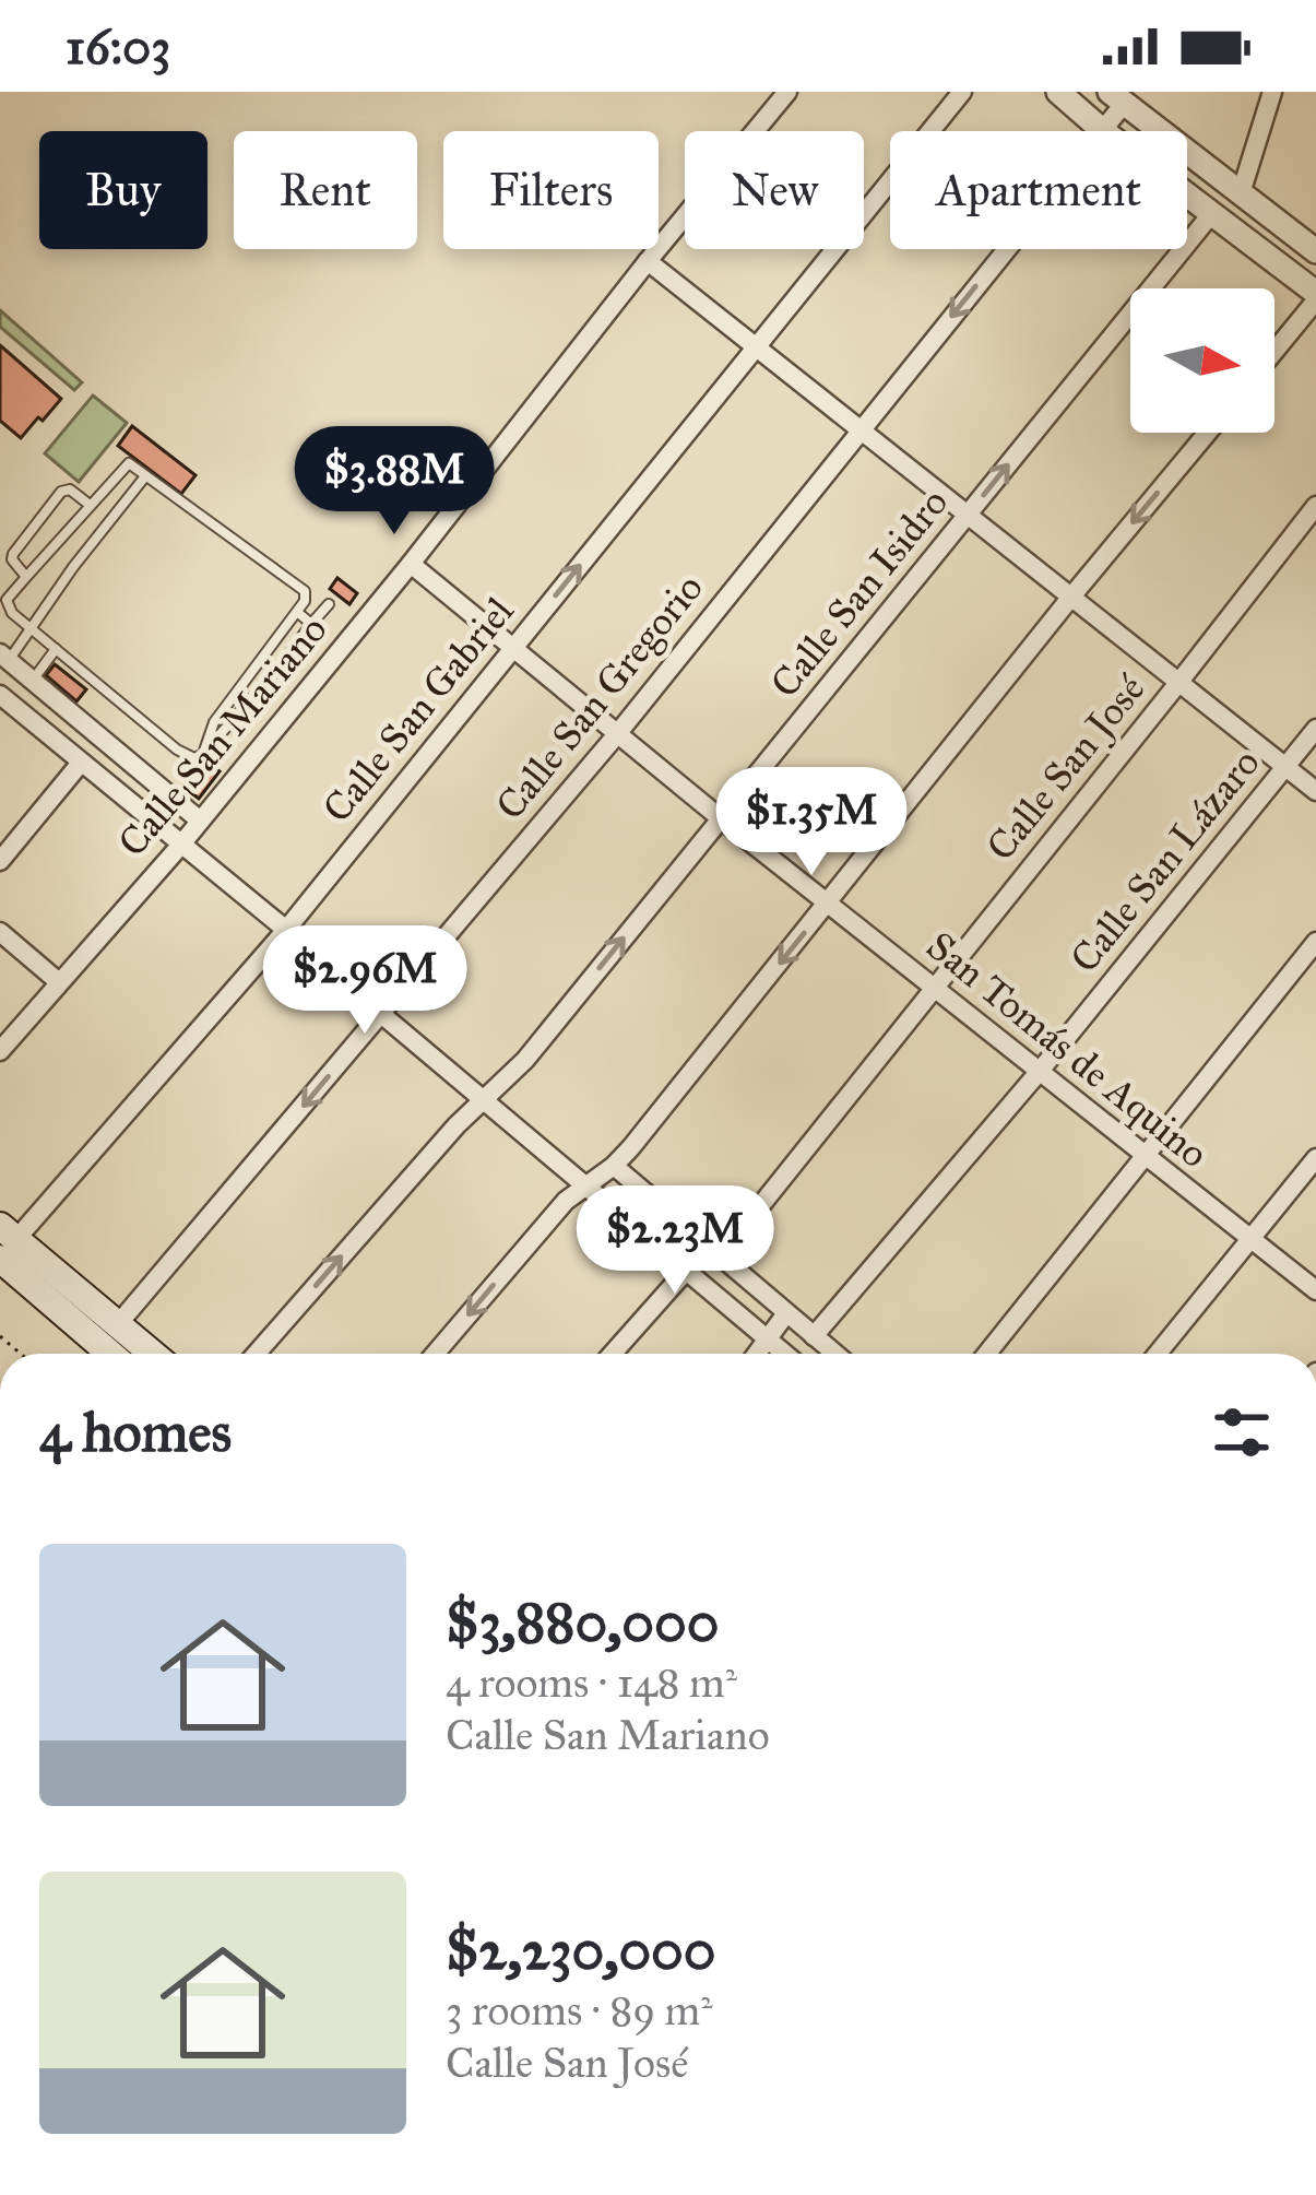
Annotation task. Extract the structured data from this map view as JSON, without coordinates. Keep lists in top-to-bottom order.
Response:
{
  "streets": {
    "street": [
      "Calle San Isidro",
      "Calle San Gregorio",
      "Calle San Gabriel",
      "Calle San Mariano",
      "Calle San José",
      "Calle San Lázaro",
      "San Tomás de Aquino"
    ]
  },
  "crossings": [
    ["Calle San Isidro", "San Tomás de Aquino"],
    ["Calle San Gregorio", "San Tomás de Aquino"],
    ["Calle San Gabriel", "San Tomás de Aquino"],
    ["Calle San Mariano", "San Tomás de Aquino"],
    ["Calle San José", "San Tomás de Aquino"],
    ["Calle San Lázaro", "San Tomás de Aquino"]
  ],
  "one_way": ["Calle San Gregorio"],
  "north": "right",
  "page": {
    "status": "16:03",
    "chip": [
      "Buy",
      "Rent",
      "Filters",
      "New",
      "Apartment"
    ],
    "price": [
      "$3.88M",
      "$1.35M",
      "$2.96M",
      "$2.23M"
    ],
    "heading": "4 homes",
    "list": [
      {
        "name": "$3,880,000",
        "note": "4 rooms · 148 m² · Calle San Mariano"
      },
      {
        "name": "$2,230,000",
        "note": "3 rooms · 89 m² · Calle San José"
      }
    ]
  }
}
